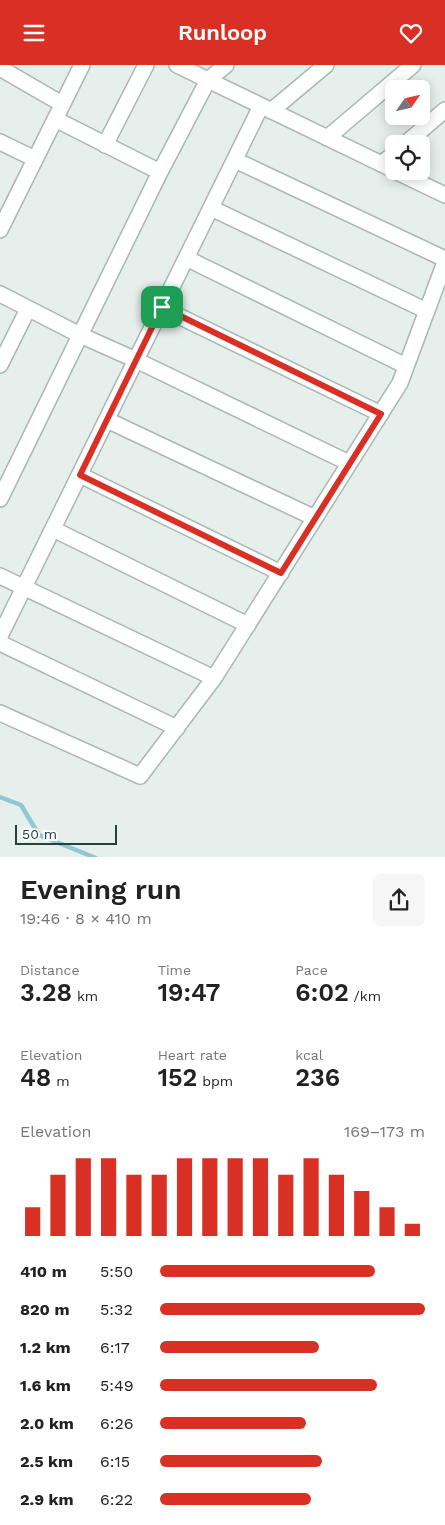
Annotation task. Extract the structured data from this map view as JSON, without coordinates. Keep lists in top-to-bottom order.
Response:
{
  "scale_bar": "50 m",
  "north": "top right",
  "page": {
    "header": "Runloop",
    "scale": "50 m",
    "heading": ["Evening run", "19:46 · 8 × 410 m"],
    "stats": [
      ["Distance", "3.28 km"],
      ["Time", "19:47"],
      ["Pace", "6:02 /km"],
      ["Elevation", "48 m"],
      ["Heart rate", "152 bpm"],
      ["kcal", "236"]
    ],
    "chart": ["Elevation", "169–173 m"],
    "list": [
      {
        "name": "410 m",
        "note": "5:50"
      },
      {
        "name": "820 m",
        "note": "5:32"
      },
      {
        "name": "1.2 km",
        "note": "6:17"
      },
      {
        "name": "1.6 km",
        "note": "5:49"
      },
      {
        "name": "2.0 km",
        "note": "6:26"
      },
      {
        "name": "2.5 km",
        "note": "6:15"
      },
      {
        "name": "2.9 km",
        "note": "6:22"
      }
    ]
  }
}
